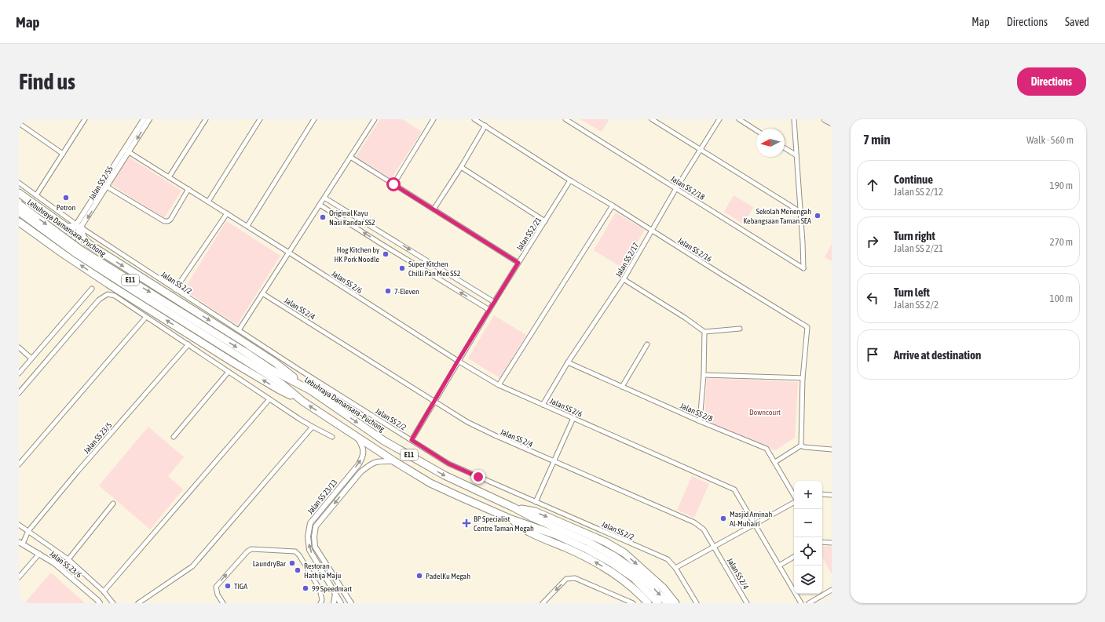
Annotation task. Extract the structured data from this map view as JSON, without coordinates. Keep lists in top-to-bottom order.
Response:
{
  "streets": {
    "highway": ["Lebuhraya Damansara–Puchong", "E11"],
    "street": [
      "Jalan SS 2/55",
      "Jalan SS 2/18",
      "Jalan SS 2/21",
      "Jalan SS 2/16",
      "Jalan SS 2/17",
      "Jalan SS 2/6",
      "Jalan SS 2/2",
      "Jalan SS 2/4",
      "Jalan SS 2/8",
      "Jalan SS 23/5",
      "Jalan SS 23/13",
      "Jalan SS 23/6"
    ]
  },
  "crossings": [
    ["Jalan SS 2/55", "Jalan SS 2/6"],
    ["Jalan SS 2/55", "Jalan SS 2/2"],
    ["Jalan SS 2/18", "Jalan SS 2/17"],
    ["Lebuhraya Damansara–Puchong", "Jalan SS 23/13"],
    ["Jalan SS 2/21", "Jalan SS 2/16"],
    ["Jalan SS 2/21", "Jalan SS 2/6"],
    ["Jalan SS 2/21", "Jalan SS 2/2"],
    ["Jalan SS 2/21", "Jalan SS 2/4"],
    ["Jalan SS 2/16", "Jalan SS 2/17"],
    ["Jalan SS 2/17", "Jalan SS 2/6"],
    ["Jalan SS 2/17", "Jalan SS 2/8"],
    ["Jalan SS 23/5", "Jalan SS 23/6"]
  ],
  "parks": ["Downcourt"],
  "places": {
    "other": [
      "Petron",
      "Sekolah Menengah Kebangsaan Taman SEA",
      "Original Kayu Nasi Kandar SS2",
      "Hog Kitchen by HK Pork Noodle",
      "Super Kitchen Chilli Pan Mee SS2",
      "7-Eleven",
      "Masjid Aminah Al-Muhairi",
      "LaundryBar",
      "Restoran Hathija Maju",
      "PadelKu Megah",
      "TIGA",
      "99 Speedmart"
    ],
    "health": ["BP Specialist Centre Taman Megah"]
  },
  "north": "left",
  "page": {
    "header": "Map",
    "nav": ["Map", "Directions", "Saved"],
    "buttons": "Directions",
    "title": "Find us",
    "heading": ["7 min", "Walk · 560 m"],
    "list": [
      ["Continue", "Jalan SS 2/12", "190 m"],
      ["Turn right", "Jalan SS 2/21", "270 m"],
      ["Turn left", "Jalan SS 2/2", "100 m"],
      "Arrive at destination"
    ],
    "map_buttons": ["+", "−"]
  }
}
